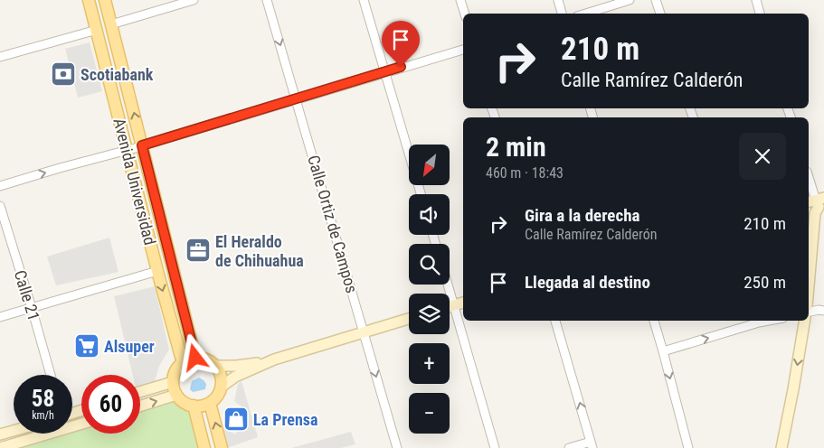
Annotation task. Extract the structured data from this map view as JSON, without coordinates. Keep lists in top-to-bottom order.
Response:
{
  "streets": {
    "main road": ["Avenida Universidad"],
    "street": ["Calle Ortiz de Campos", "Calle 21"]
  },
  "one_way": ["Calle Ortiz de Campos"],
  "places": {
    "bank": ["Scotiabank"],
    "office": ["El Heraldo de Chihuahua"],
    "supermarket": ["Alsuper"],
    "shop": ["La Prensa"]
  },
  "north": "bottom left",
  "page": {
    "turn": ["210 m", "Calle Ramírez Calderón"],
    "heading": ["2 min", "460 m · 18:43"],
    "map_buttons": ["+", "−"],
    "list": [
      {
        "name": "Gira a la derecha",
        "note": "Calle Ramírez Calderón",
        "value": "210 m"
      },
      {
        "name": "Llegada al destino",
        "value": "250 m"
      }
    ],
    "speed": "58 km/h",
    "limit": "60"
  }
}
